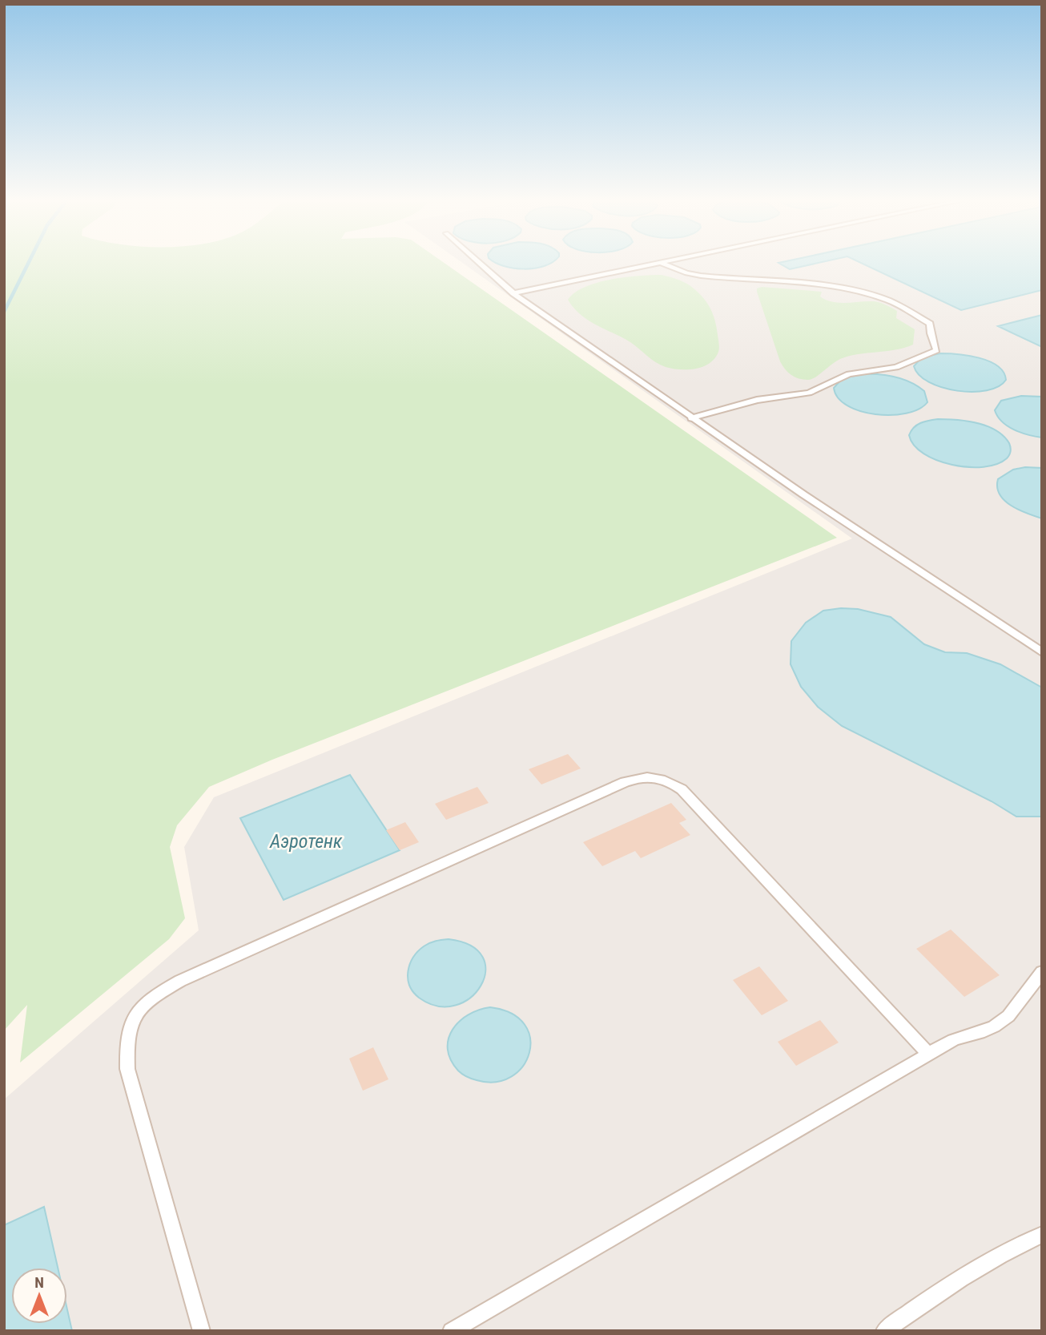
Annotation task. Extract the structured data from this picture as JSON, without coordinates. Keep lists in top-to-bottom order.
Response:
{
  "water": ["Аэротенк"],
  "north": "top"
}
